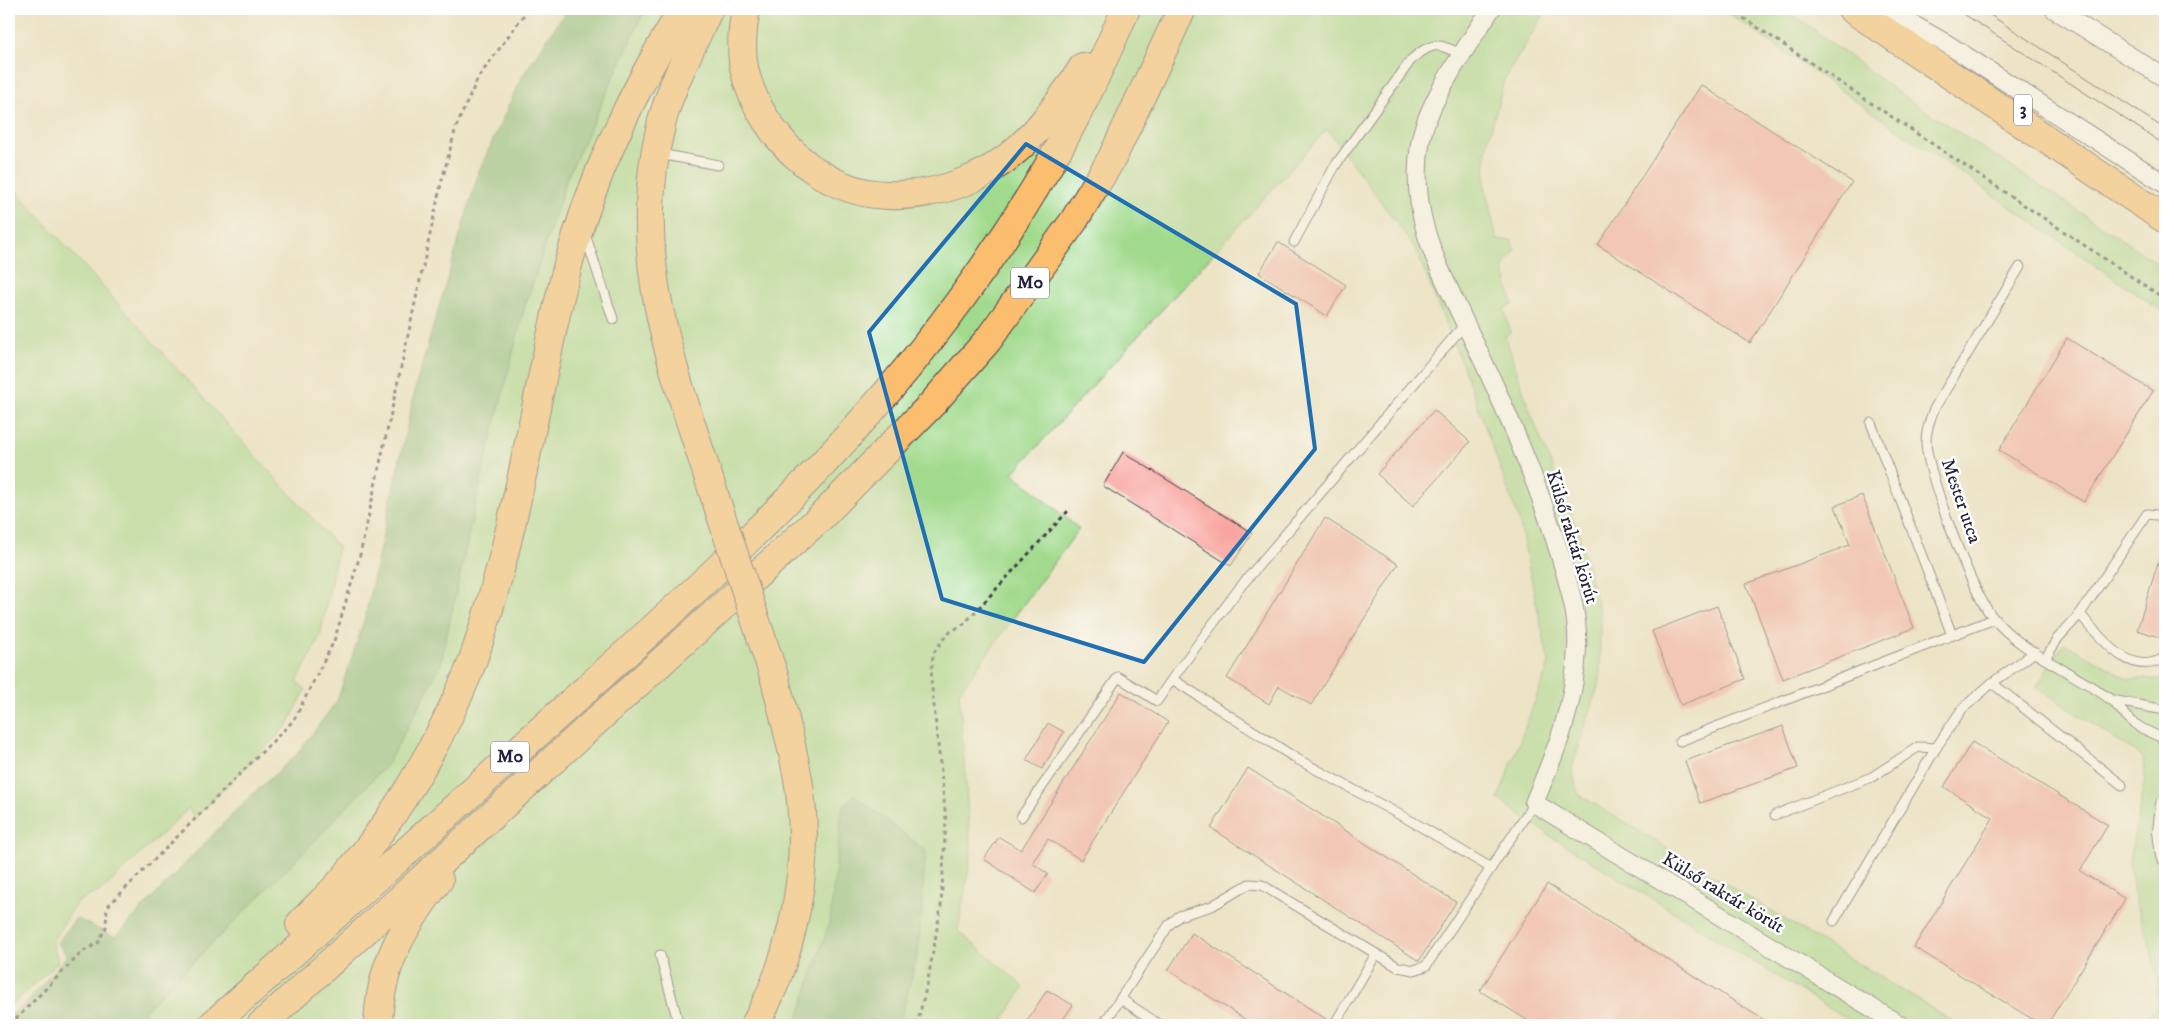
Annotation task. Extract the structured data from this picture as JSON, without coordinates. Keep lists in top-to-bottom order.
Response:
{
  "streets": {
    "main road": ["3", "M0"],
    "street": ["Külső raktár körút"],
    "lane": ["Mester utca"]
  }
}
